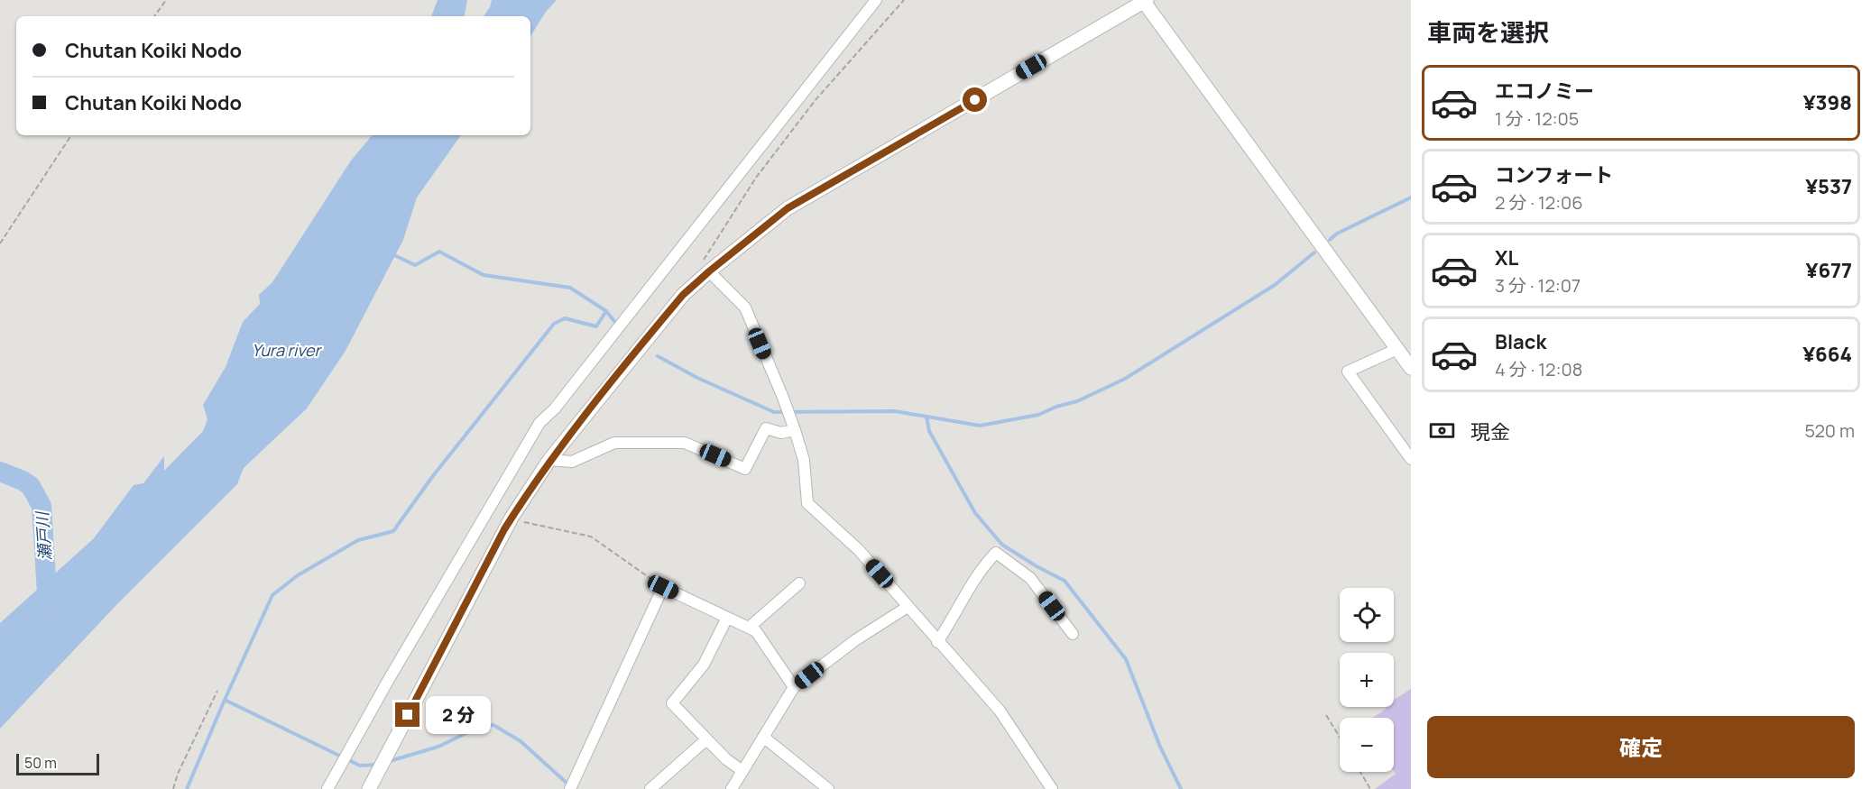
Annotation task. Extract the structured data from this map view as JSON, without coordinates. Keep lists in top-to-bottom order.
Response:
{
  "water": ["Yura river", "瀬戸川"],
  "scale_bar": "50 m",
  "page": {
    "heading": "車両を選択",
    "banner": ["Chutan Koiki Nodo", "Chutan Koiki Nodo"],
    "list": [
      {
        "name": "エコノミー",
        "note": "1 分 · 12:05",
        "value": "¥398"
      },
      {
        "name": "コンフォート",
        "note": "2 分 · 12:06",
        "value": "¥537"
      },
      {
        "name": "XL",
        "note": "3 分 · 12:07",
        "value": "¥677"
      },
      {
        "name": "Black",
        "note": "4 分 · 12:08",
        "value": "¥664"
      }
    ],
    "pay": ["現金", "520 m"],
    "map_buttons": ["+", "−"],
    "bubble": "2 分",
    "buttons": "確定",
    "scale": "50 m"
  }
}
